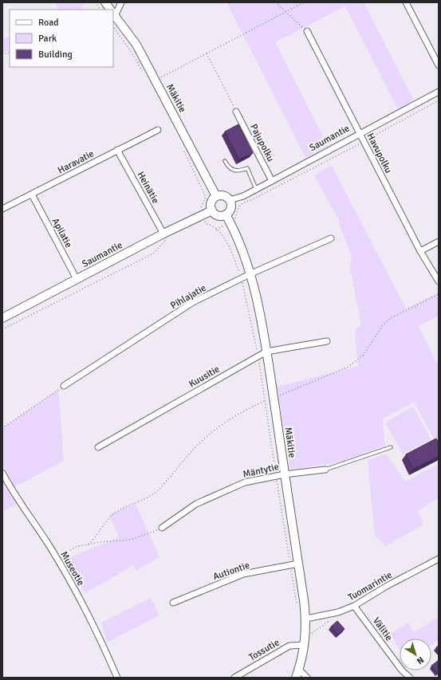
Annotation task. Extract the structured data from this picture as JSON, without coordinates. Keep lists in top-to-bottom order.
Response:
{
  "streets": {
    "street": [
      "Mäkitie",
      "Saumantie",
      "Pajupolku",
      "Havupolku",
      "Haravatie",
      "Heinätie",
      "Apilatie",
      "Pihlajatie",
      "Kuusitie",
      "Mäntytie",
      "Museotie",
      "Autiontie",
      "Tuomarintie",
      "Välitie",
      "Tossutie"
    ]
  },
  "crossings": [
    ["Mäkitie", "Saumantie"],
    ["Mäkitie", "Pihlajatie"],
    ["Mäkitie", "Kuusitie"],
    ["Mäkitie", "Mäntytie"],
    ["Mäkitie", "Autiontie"],
    ["Mäkitie", "Tuomarintie"],
    ["Mäkitie", "Tossutie"],
    ["Saumantie", "Pajupolku"],
    ["Saumantie", "Havupolku"],
    ["Saumantie", "Heinätie"],
    ["Saumantie", "Apilatie"],
    ["Haravatie", "Heinätie"],
    ["Haravatie", "Apilatie"],
    ["Tuomarintie", "Välitie"]
  ],
  "legend": ["Road", "Park", "Building"],
  "north": "bottom right"
}
